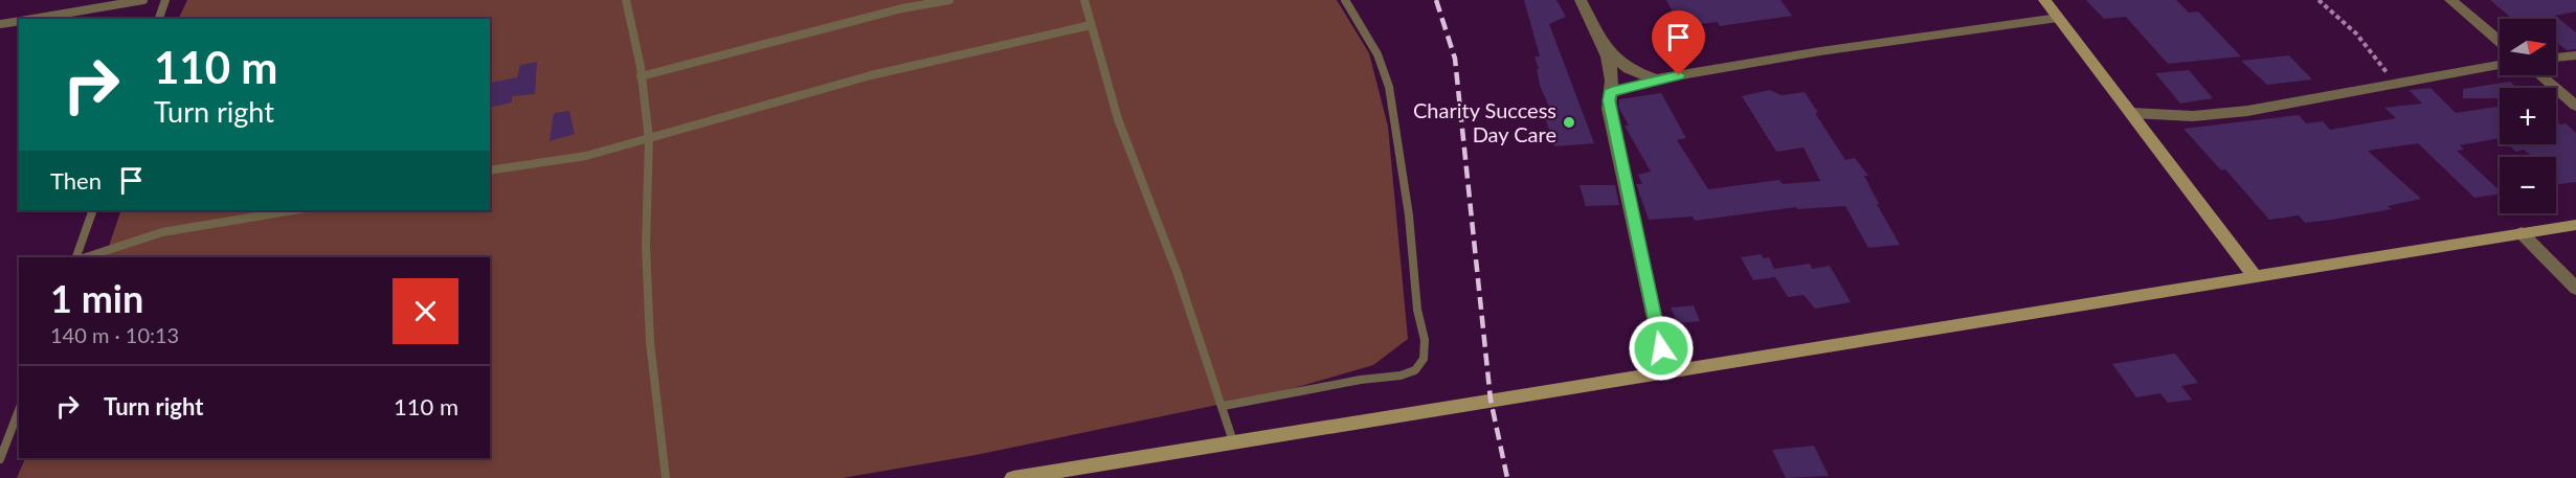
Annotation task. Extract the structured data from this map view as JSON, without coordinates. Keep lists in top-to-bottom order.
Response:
{
  "places": ["Charity Success Day Care"],
  "north": "right",
  "page": {
    "map_buttons": ["+", "−"],
    "turn": ["110 m", "Turn right"],
    "then": "Then",
    "heading": ["1 min", "140 m · 10:13"],
    "list": [
      {
        "name": "Turn right",
        "value": "110 m"
      }
    ]
  }
}
